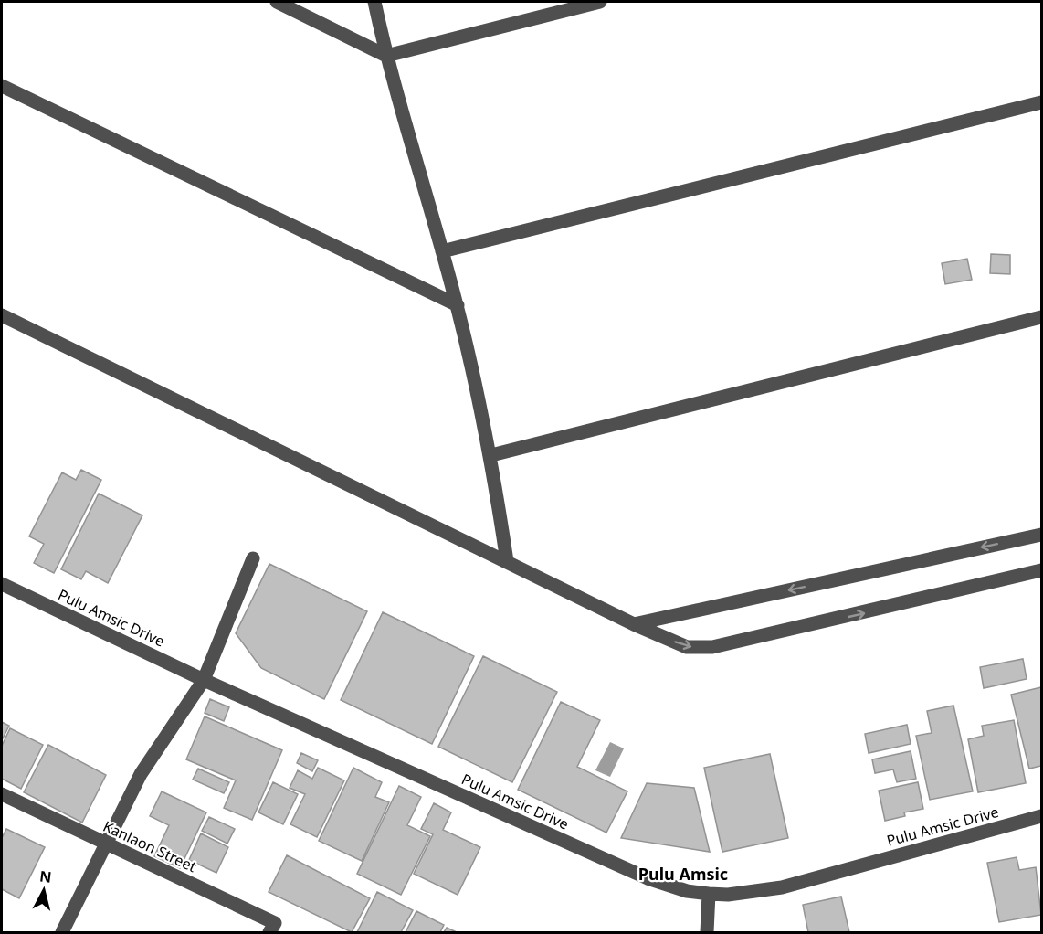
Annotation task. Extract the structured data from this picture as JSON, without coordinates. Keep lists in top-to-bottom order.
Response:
{
  "streets": {
    "street": ["Pulu Amsic Drive", "Kanlaon Street"]
  },
  "districts": ["Pulu Amsic"],
  "north": "top"
}
